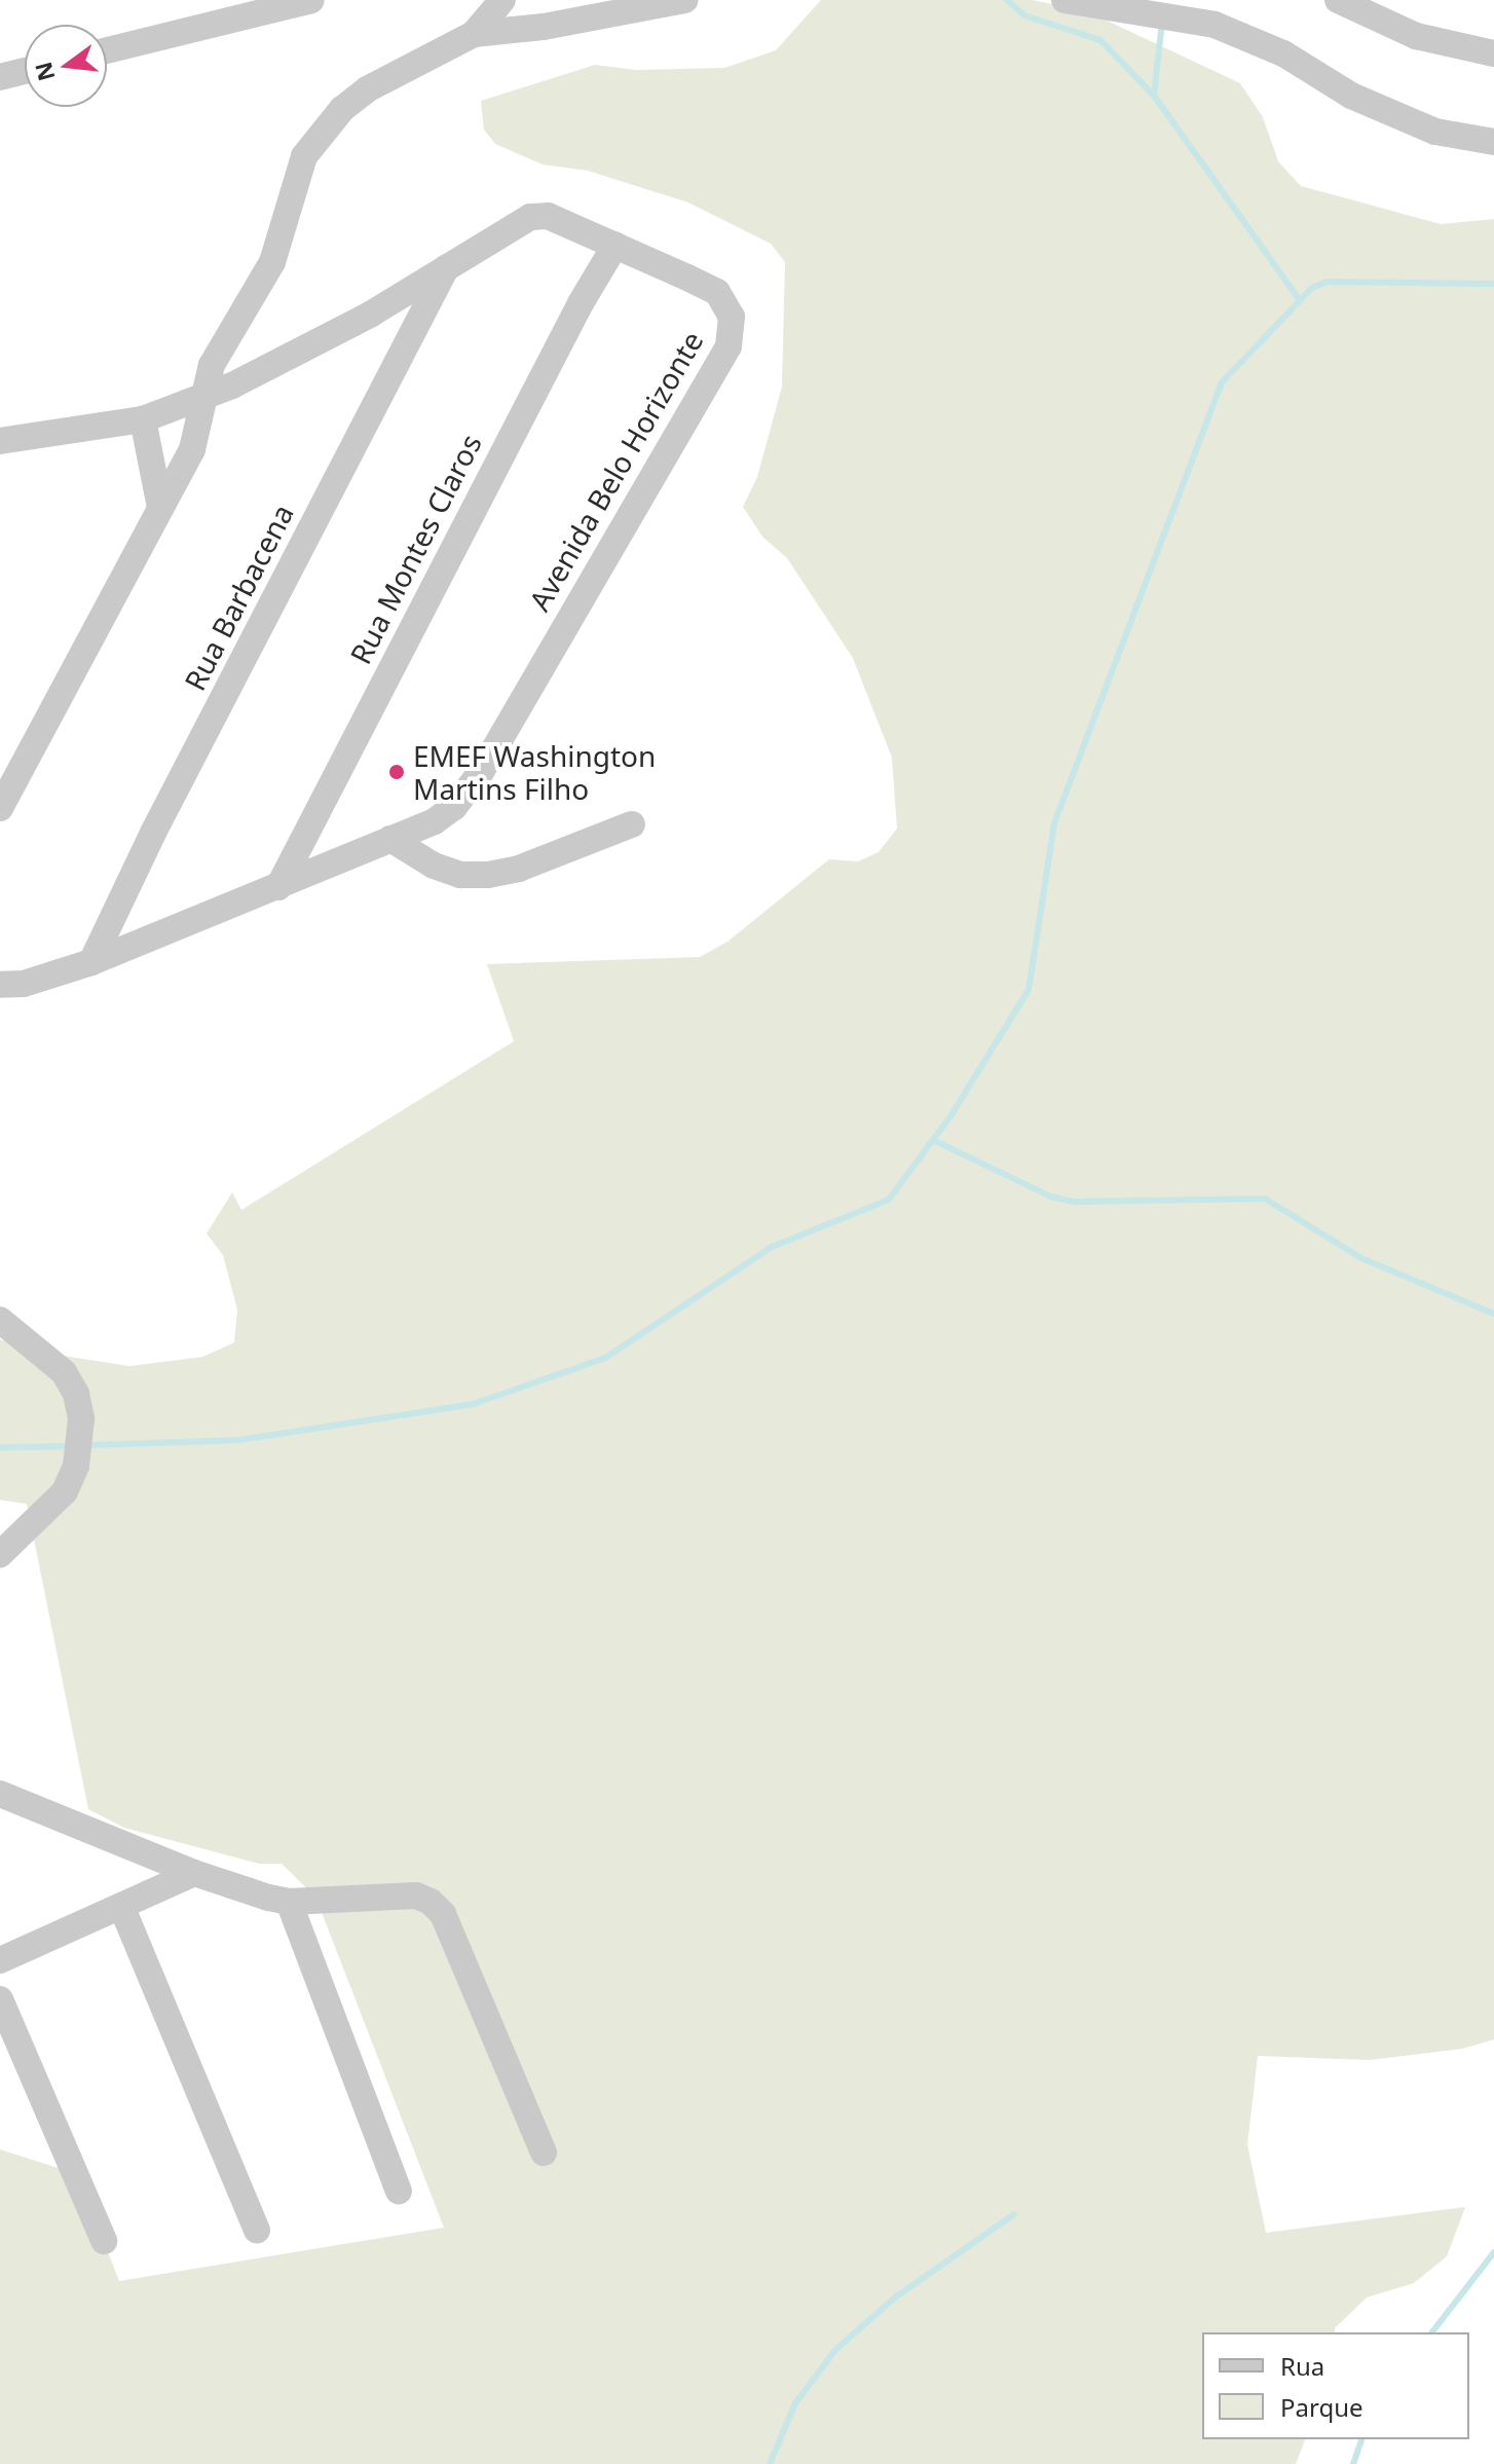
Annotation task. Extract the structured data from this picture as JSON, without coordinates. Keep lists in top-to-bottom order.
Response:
{
  "streets": {
    "street": ["Avenida Belo Horizonte", "Rua Montes Claros", "Rua Barbacena"]
  },
  "crossings": [
    ["Avenida Belo Horizonte", "Rua Montes Claros"],
    ["Avenida Belo Horizonte", "Rua Barbacena"]
  ],
  "places": ["EMEF Washington Martins Filho"],
  "legend": ["Rua", "Parque"],
  "north": "left"
}
